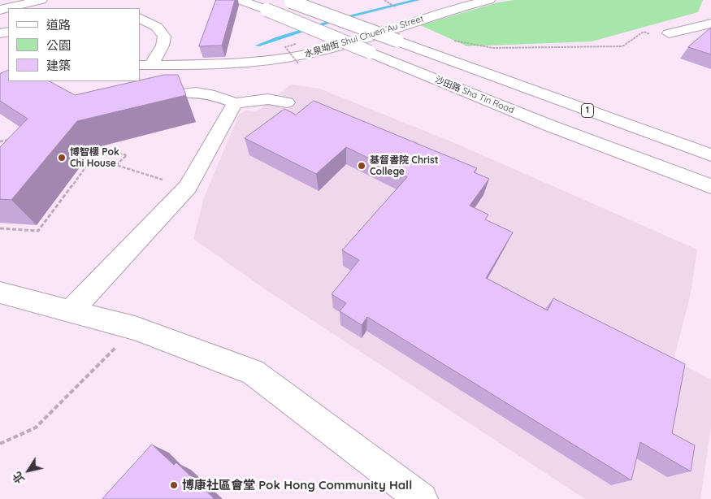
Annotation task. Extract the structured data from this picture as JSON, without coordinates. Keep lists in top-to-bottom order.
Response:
{
  "streets": {
    "main road": ["水泉坳街 Shui Chuen Au Street", "沙田路 Sha Tin Road", "1"]
  },
  "places": ["博智樓 Pok Chi House", "基督書院 Christ College", "博康社區會堂 Pok Hong Community Hall"],
  "legend": ["道路", "公園", "建築"],
  "north": "bottom left"
}
